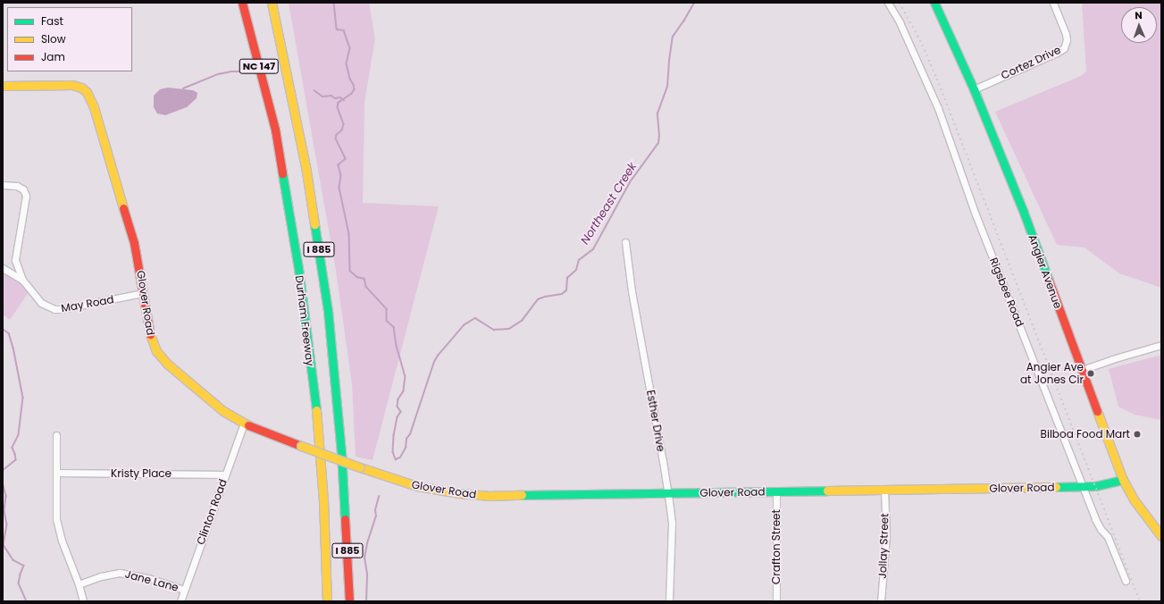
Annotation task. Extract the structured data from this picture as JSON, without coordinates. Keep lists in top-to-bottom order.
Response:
{
  "streets": {
    "main road": [
      "NC 147",
      "I 885",
      "Angier Avenue",
      "Glover Road",
      "Durham Freeway"
    ],
    "street": [
      "Cortez Drive",
      "Rigsbee Road",
      "May Road",
      "Esther Drive",
      "Kristy Place",
      "Clinton Road",
      "Jollay Street",
      "Crafton Street",
      "Jane Lane"
    ]
  },
  "crossings": [
    ["Cortez Drive", "Angier Avenue"],
    ["I 885", "Durham Freeway"],
    ["Angier Avenue", "Glover Road"],
    ["Rigsbee Road", "Glover Road"],
    ["Glover Road", "May Road"],
    ["Glover Road", "Esther Drive"],
    ["Glover Road", "Clinton Road"],
    ["Glover Road", "Jollay Street"],
    ["Glover Road", "Crafton Street"],
    ["Kristy Place", "Clinton Road"],
    ["Clinton Road", "Jane Lane"]
  ],
  "water": ["Northeast Creek"],
  "places": ["Angier Ave at Jones Cir", "Bilboa Food Mart"],
  "legend": ["Fast", "Slow", "Jam"],
  "north": "top"
}
